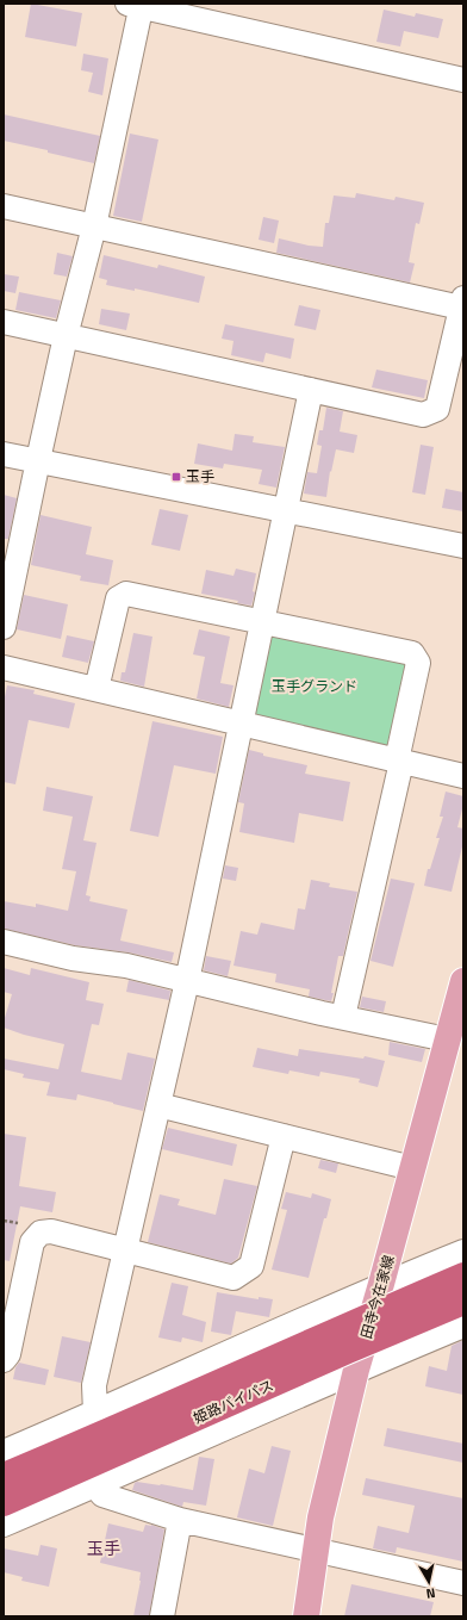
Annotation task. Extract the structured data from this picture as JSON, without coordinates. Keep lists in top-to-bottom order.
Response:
{
  "streets": {
    "highway": ["姫路バイパス"],
    "main road": ["田寺今在家線"]
  },
  "districts": ["玉手"],
  "parks": ["玉手グランド"],
  "places": {
    "transit": ["玉手"]
  },
  "north": "bottom"
}
